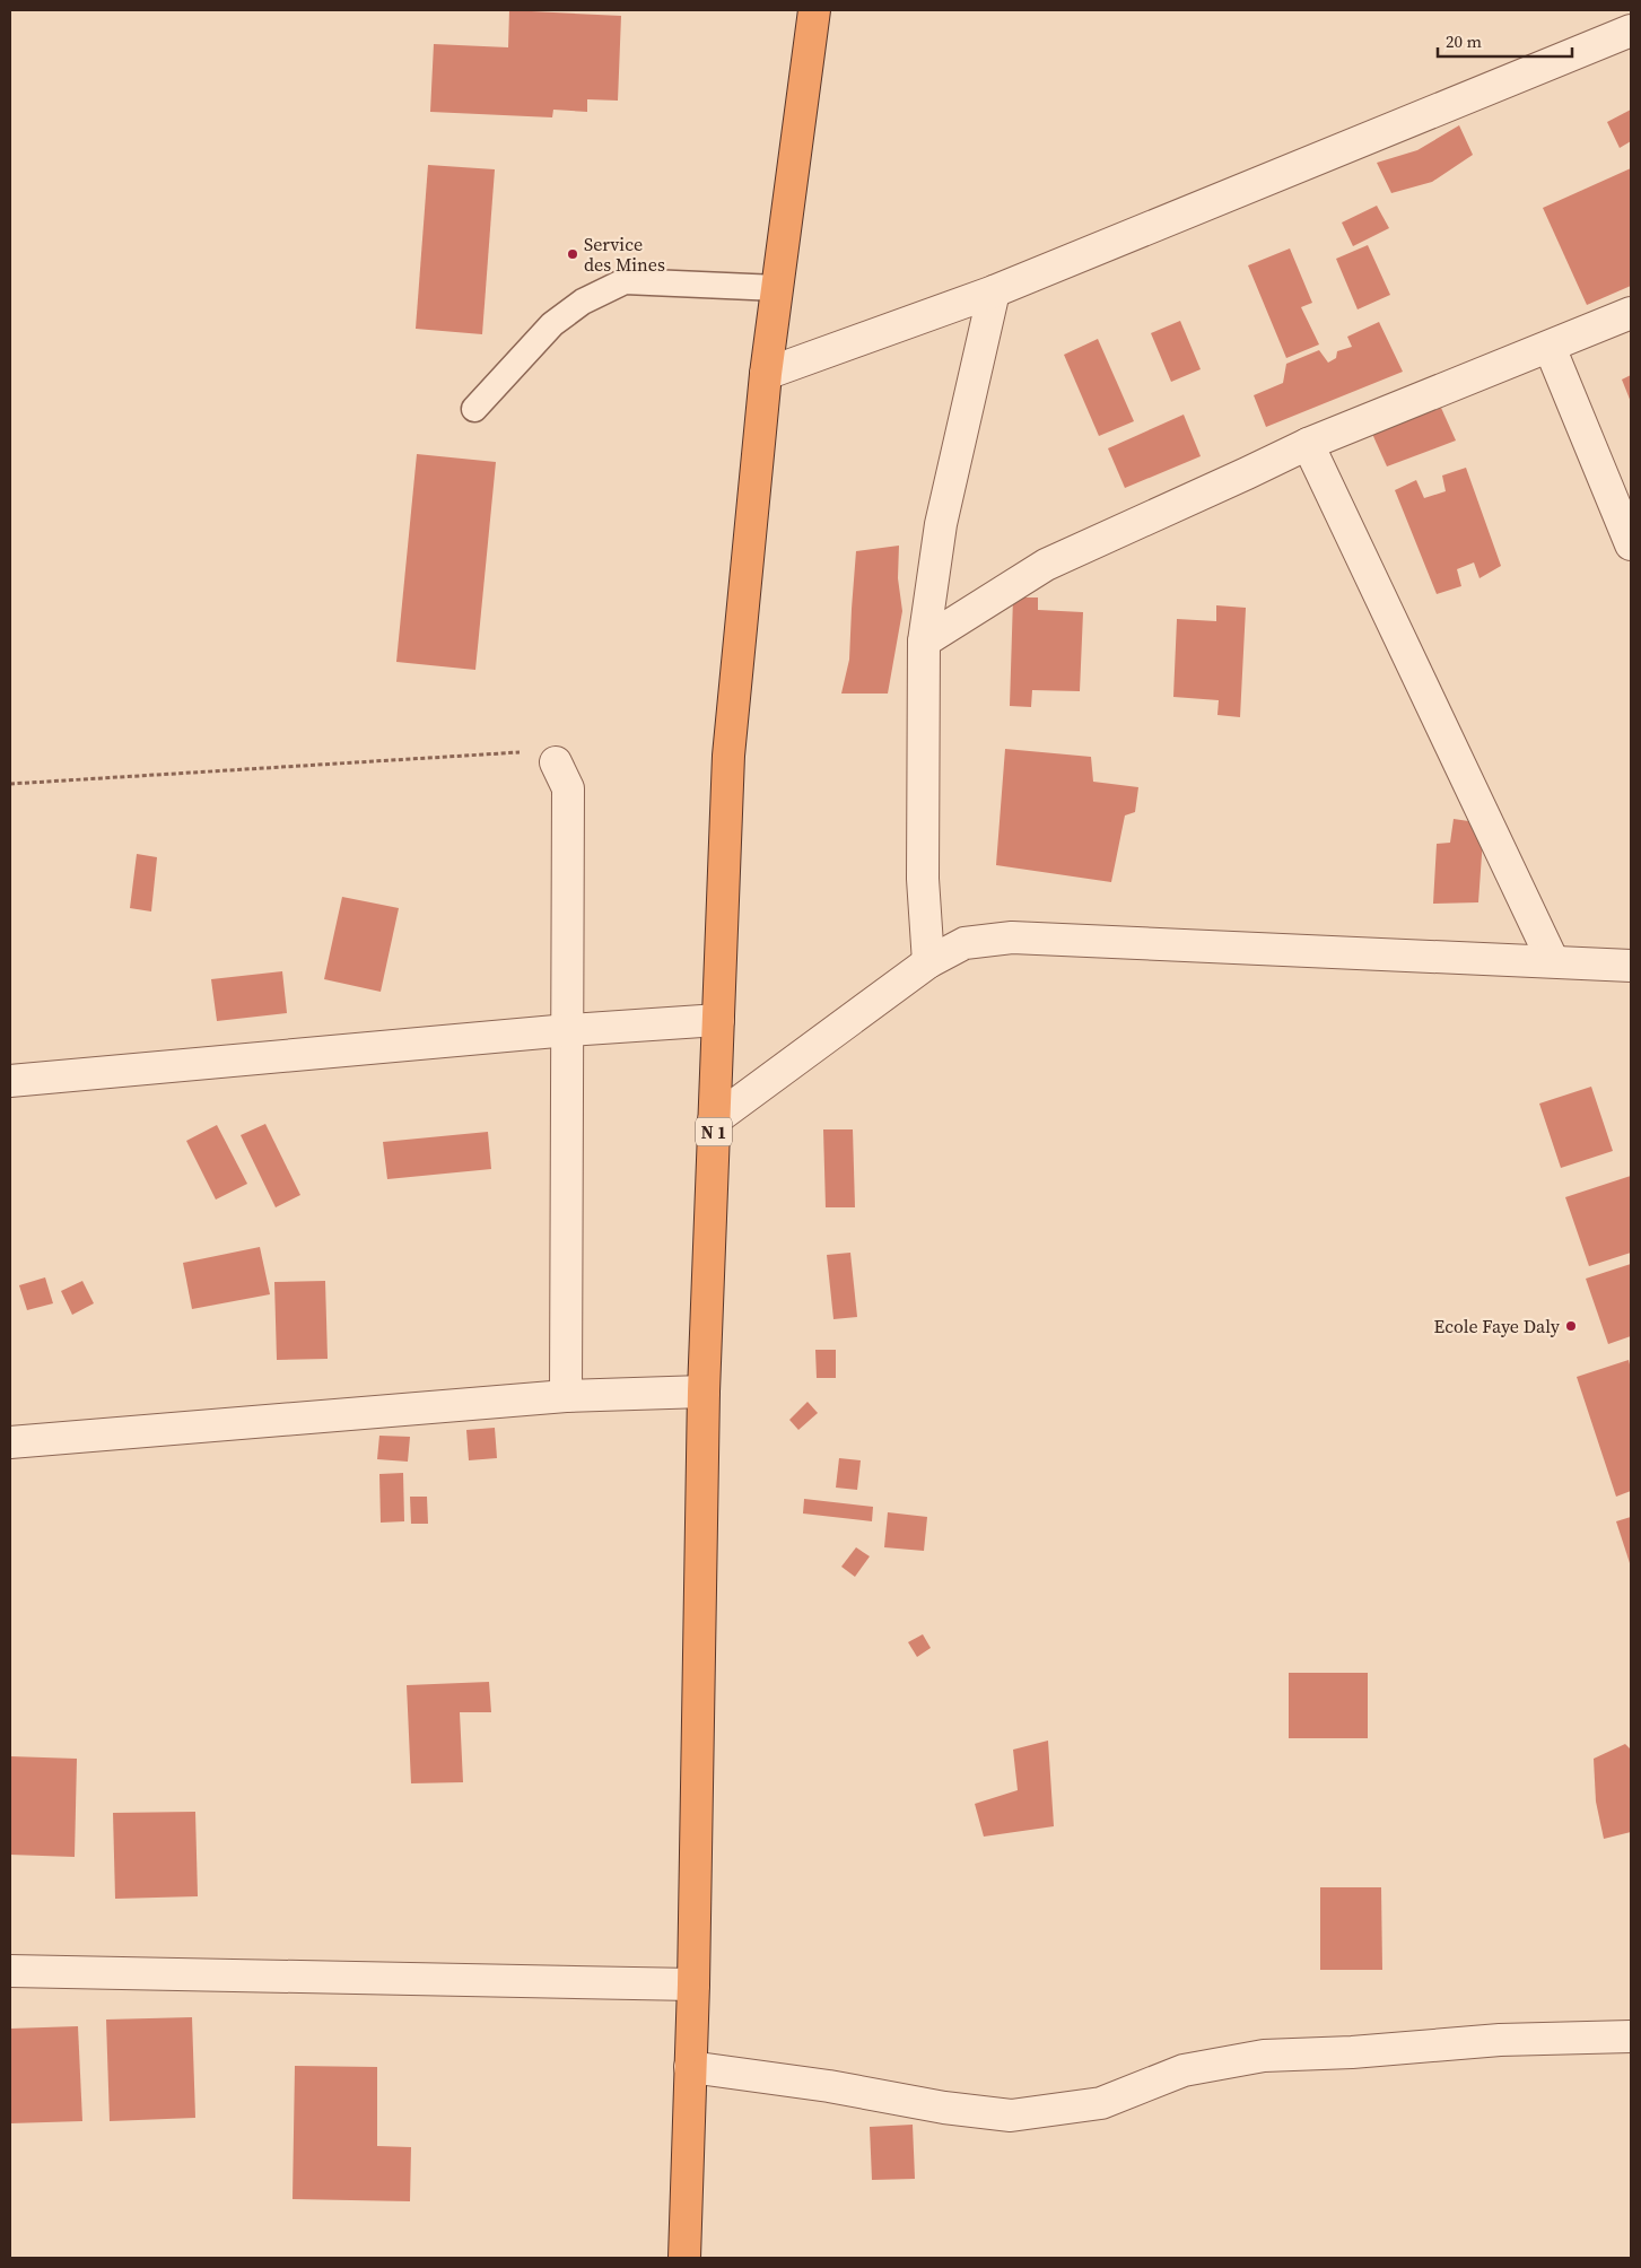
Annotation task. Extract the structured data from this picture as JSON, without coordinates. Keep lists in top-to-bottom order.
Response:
{
  "streets": {
    "highway": ["N 1"]
  },
  "places": ["Service des Mines", "Ecole Faye Daly"],
  "scale_bar": "20 m"
}
